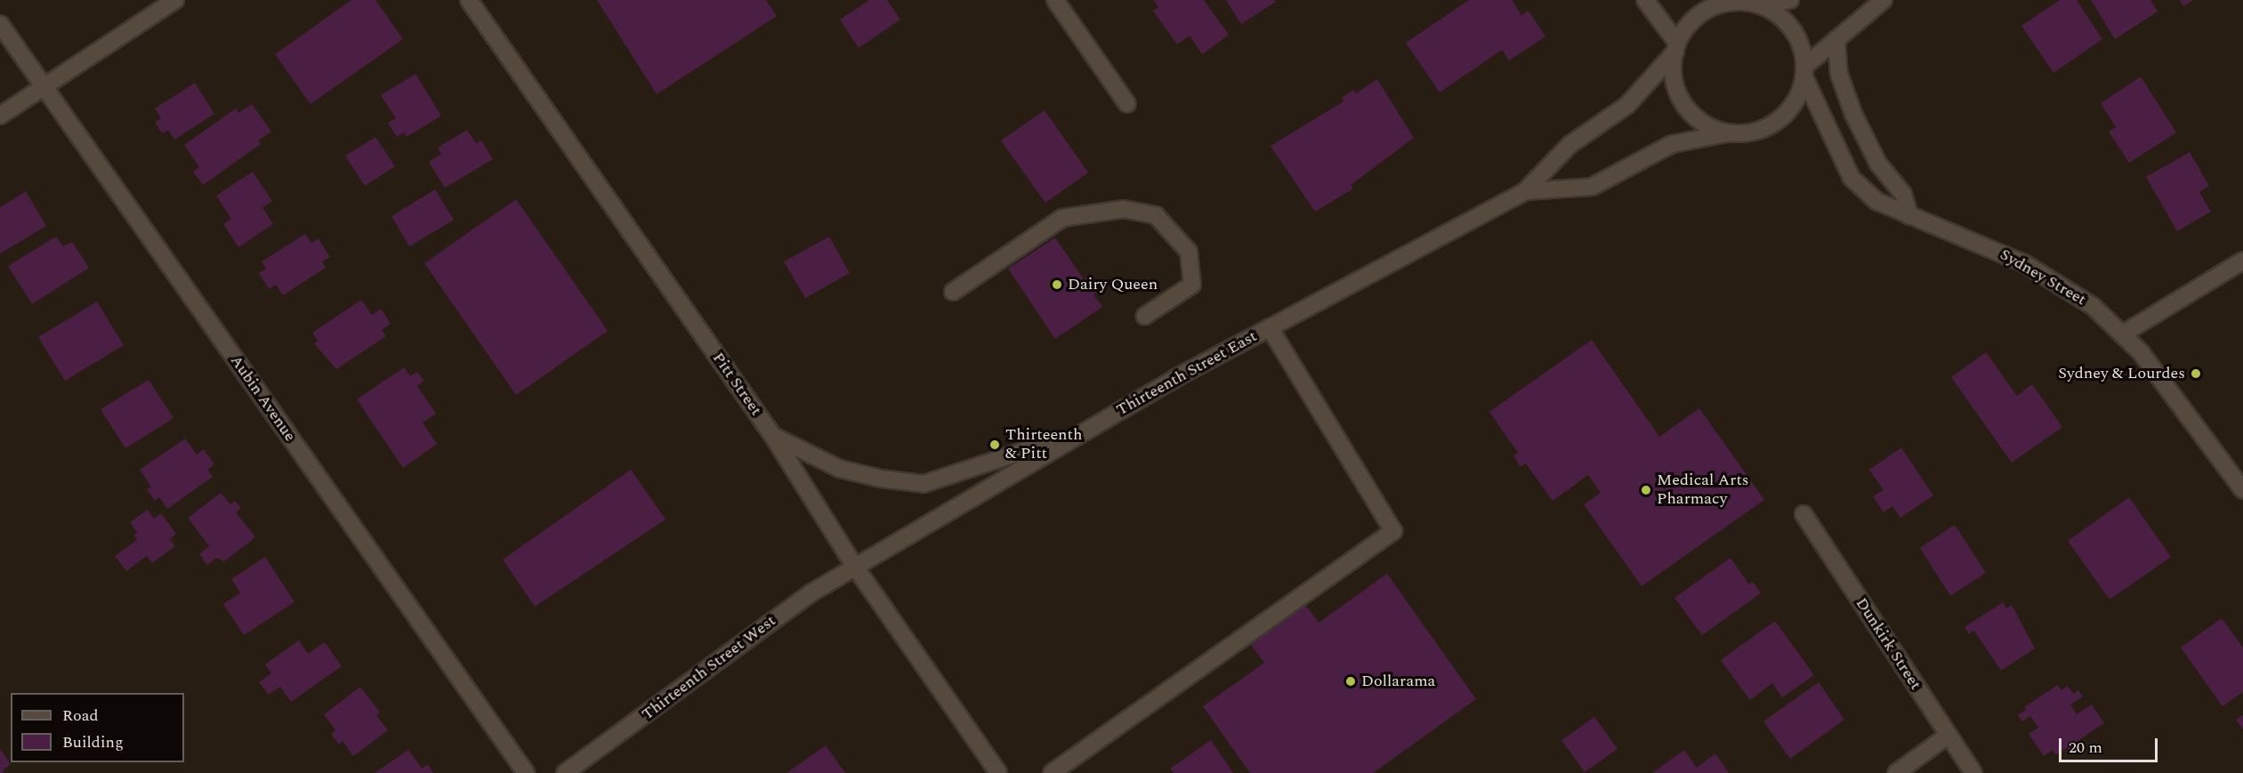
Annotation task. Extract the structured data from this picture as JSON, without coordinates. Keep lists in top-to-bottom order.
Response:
{
  "streets": {
    "street": [
      "Sydney Street",
      "Thirteenth Street East",
      "Pitt Street",
      "Aubin Avenue",
      "Dunkirk Street",
      "Thirteenth Street West"
    ]
  },
  "crossings": [
    ["Sydney Street", "Thirteenth Street East"],
    ["Thirteenth Street East", "Pitt Street"],
    ["Thirteenth Street East", "Thirteenth Street West"],
    ["Pitt Street", "Thirteenth Street West"]
  ],
  "places": [
    "Dairy Queen",
    "Sydney & Lourdes",
    "Thirteenth & Pitt",
    "Medical Arts Pharmacy",
    "Dollarama"
  ],
  "legend": ["Road", "Building"],
  "scale_bar": "20 m"
}
